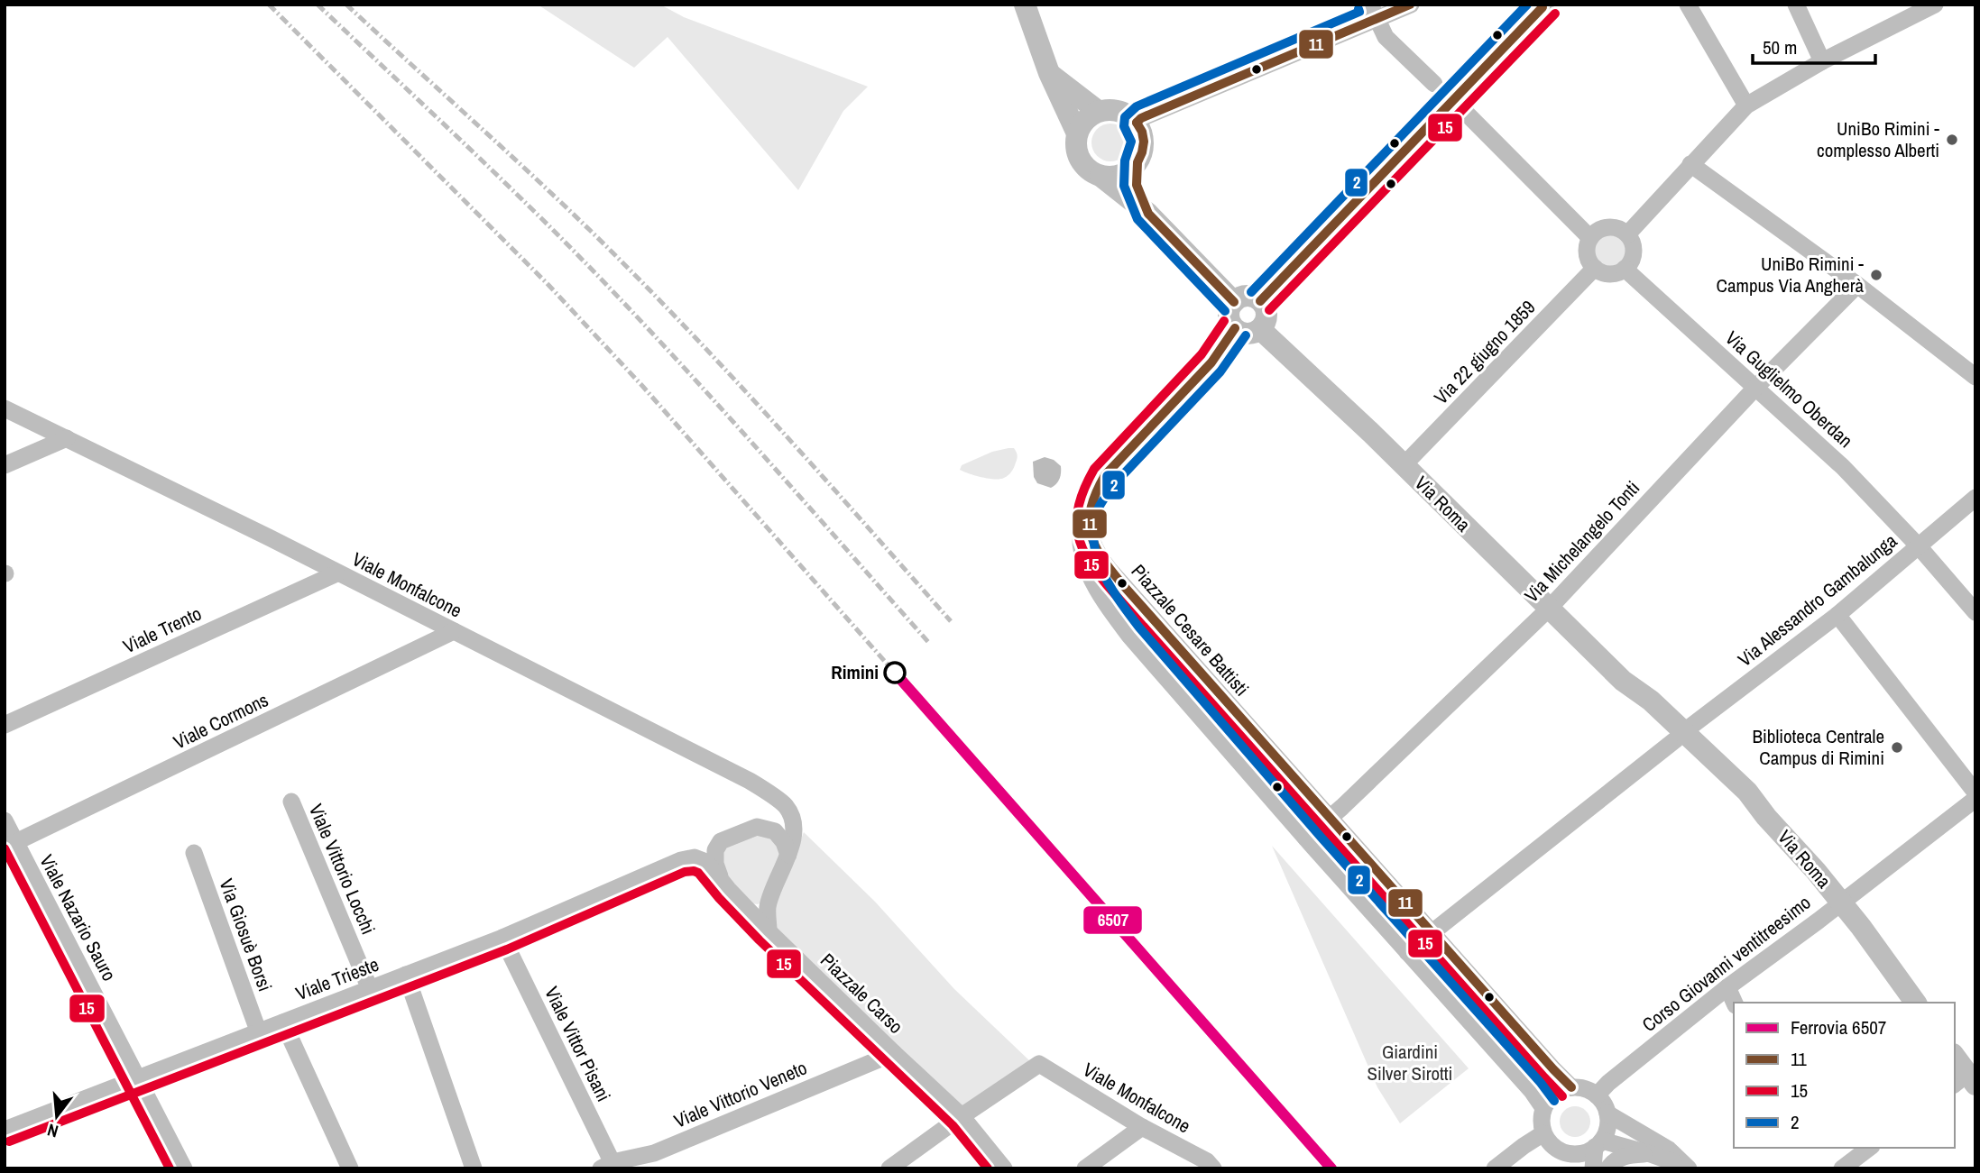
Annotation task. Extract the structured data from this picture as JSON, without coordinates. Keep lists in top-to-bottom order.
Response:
{
  "streets": {
    "main road": ["Via Roma"],
    "street": [
      "Via 22 giugno 1859",
      "Via Guglielmo Oberdan",
      "Via Michelangelo Tonti",
      "Viale Monfalcone",
      "Via Alessandro Gambalunga",
      "Viale Trento",
      "Piazzale Cesare Battisti",
      "Viale Cormons",
      "Viale Vittorio Locchi",
      "Viale Nazario Sauro",
      "Via Giosuè Borsi",
      "Corso Giovanni ventitreesimo",
      "Viale Trieste",
      "Piazzale Carso",
      "Viale Vittor Pisani",
      "Viale Vittorio Veneto"
    ]
  },
  "crossings": [
    ["Via 22 giugno 1859", "Via Guglielmo Oberdan"],
    ["Via 22 giugno 1859", "Via Roma"],
    ["Via Guglielmo Oberdan", "Via Michelangelo Tonti"],
    ["Via Guglielmo Oberdan", "Via Alessandro Gambalunga"],
    ["Via Roma", "Via Michelangelo Tonti"],
    ["Via Roma", "Via Alessandro Gambalunga"],
    ["Via Roma", "Corso Giovanni ventitreesimo"],
    ["Via Michelangelo Tonti", "Piazzale Cesare Battisti"],
    ["Viale Monfalcone", "Viale Trento"],
    ["Viale Monfalcone", "Viale Cormons"],
    ["Viale Monfalcone", "Piazzale Carso"],
    ["Via Alessandro Gambalunga", "Piazzale Cesare Battisti"],
    ["Piazzale Cesare Battisti", "Corso Giovanni ventitreesimo"],
    ["Viale Cormons", "Viale Nazario Sauro"],
    ["Viale Vittorio Locchi", "Viale Trieste"],
    ["Viale Nazario Sauro", "Viale Trieste"],
    ["Via Giosuè Borsi", "Viale Trieste"],
    ["Viale Trieste", "Piazzale Carso"],
    ["Viale Trieste", "Viale Vittor Pisani"],
    ["Piazzale Carso", "Viale Vittorio Veneto"],
    ["Viale Vittor Pisani", "Viale Vittorio Veneto"]
  ],
  "parks": ["Giardini Silver Sirotti"],
  "places": [
    "UniBo Rimini - complesso Alberti",
    "UniBo Rimini - Campus Via Angherà",
    "Rimini",
    "Biblioteca Centrale Campus di Rimini"
  ],
  "lines": [
    "transit line 11",
    "transit line 2",
    "transit line 15",
    "rail line 6507"
  ],
  "legend": [
    "Ferrovia 6507",
    "11",
    "15",
    "2"
  ],
  "scale_bar": "50 m",
  "north": "bottom"
}
